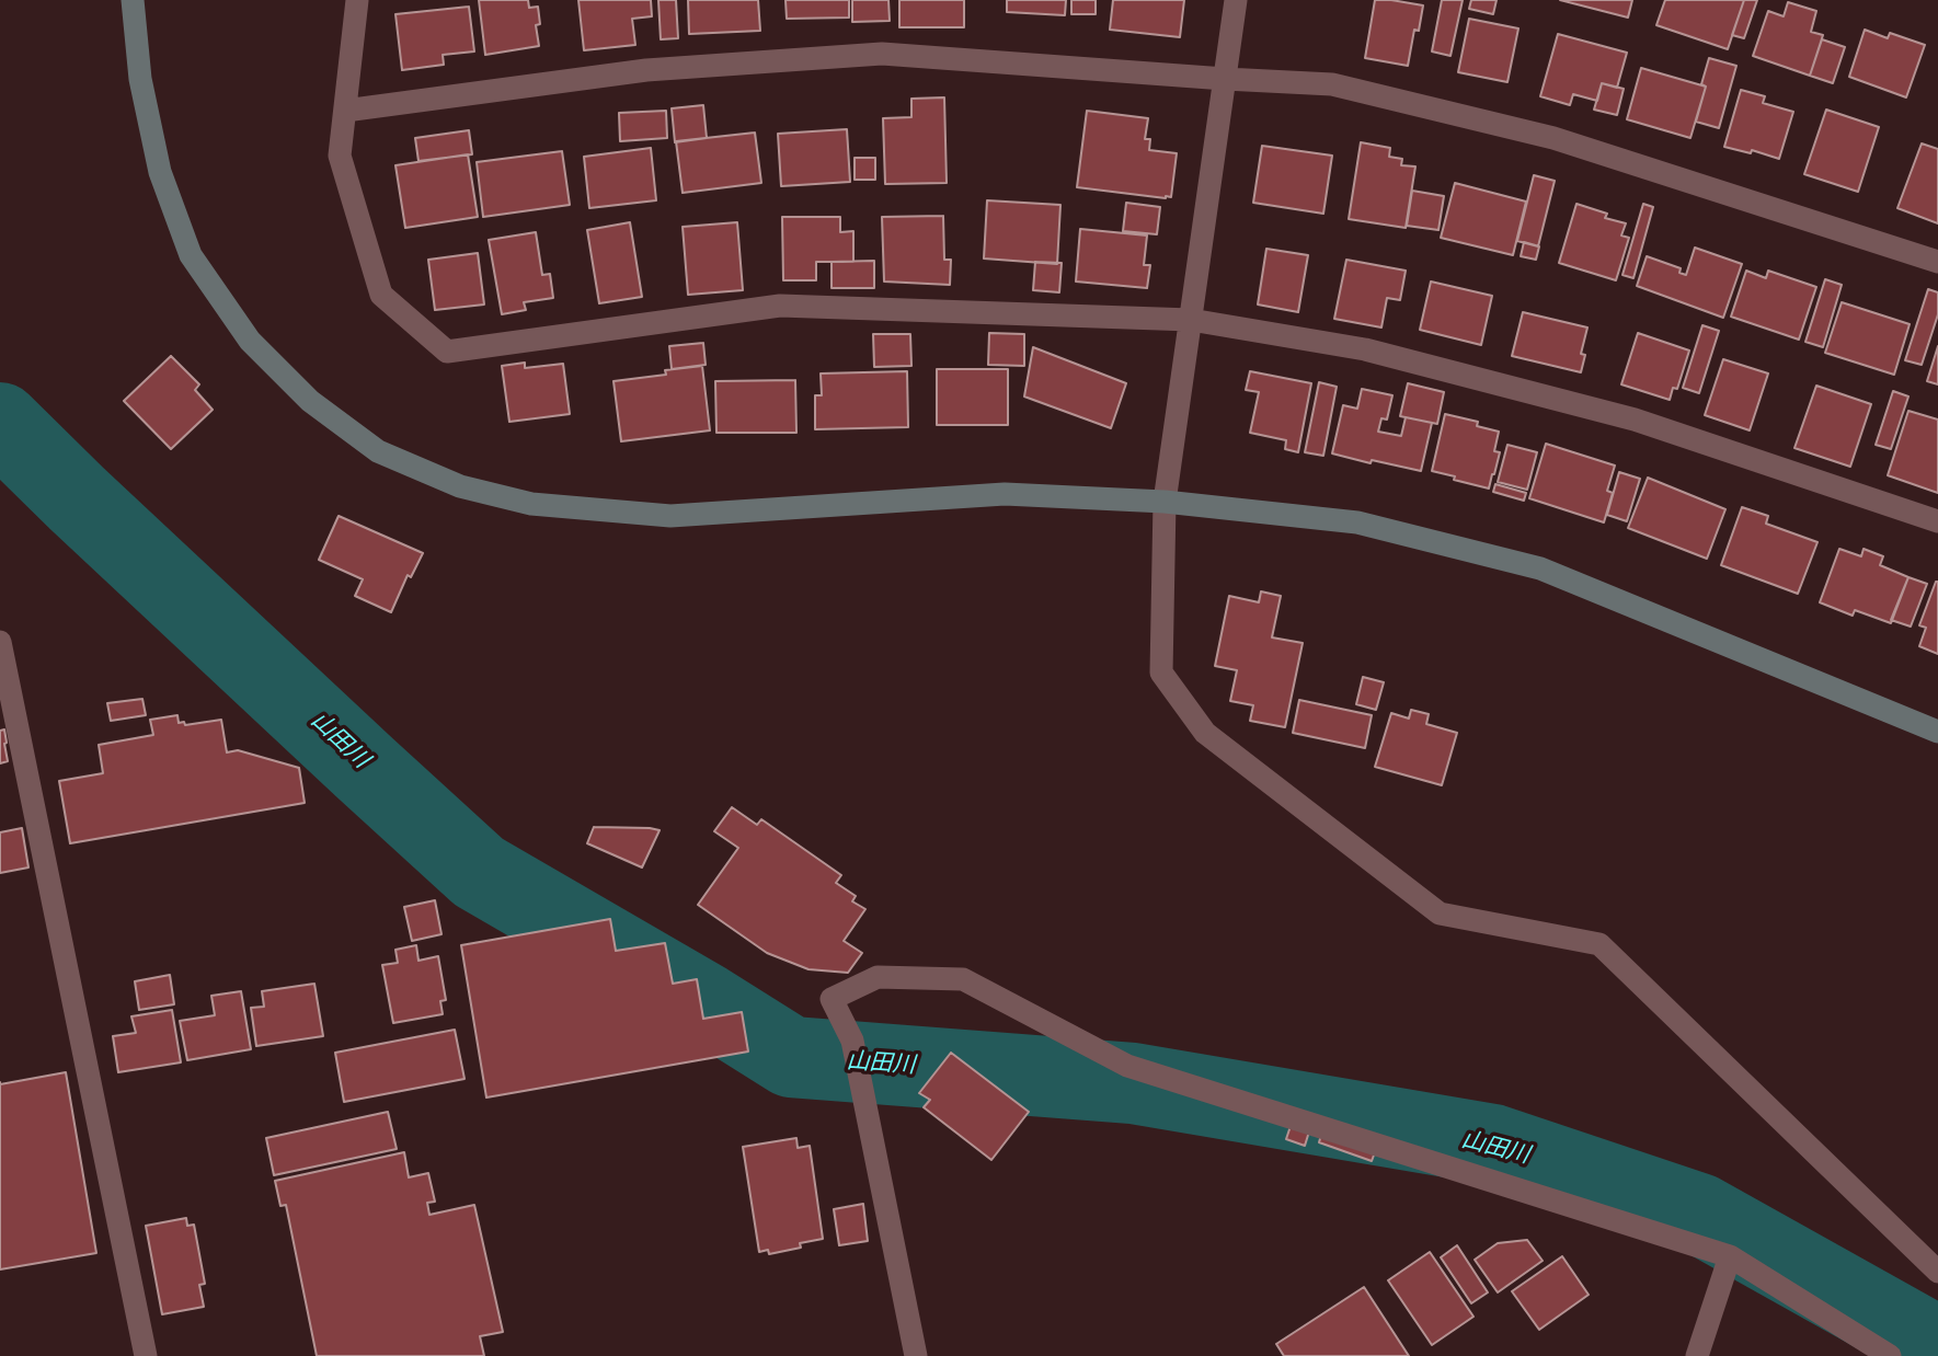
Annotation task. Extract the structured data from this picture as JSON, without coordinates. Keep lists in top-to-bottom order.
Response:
{
  "water": ["山田川"]
}
